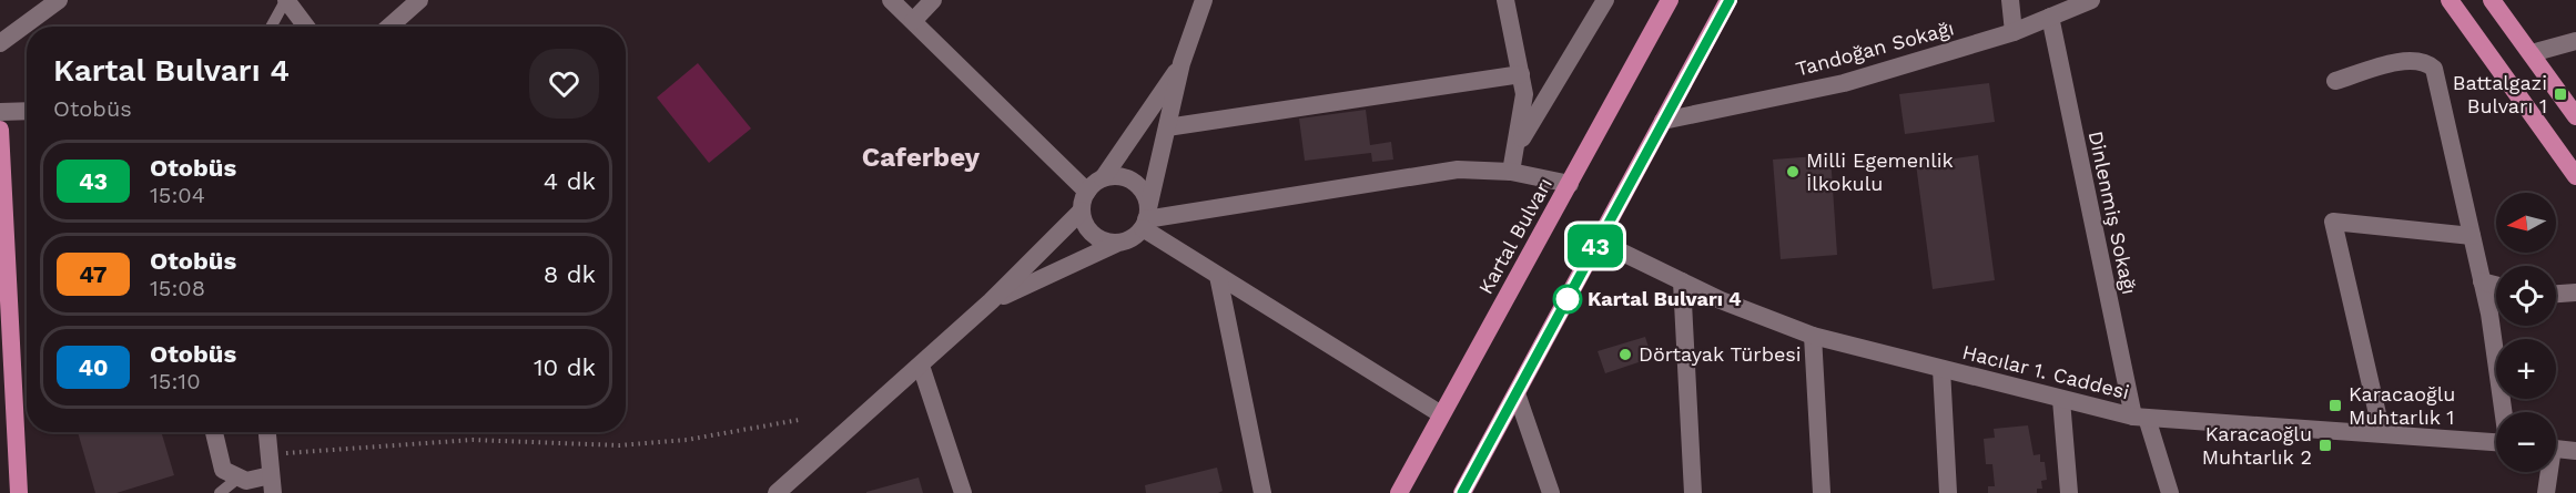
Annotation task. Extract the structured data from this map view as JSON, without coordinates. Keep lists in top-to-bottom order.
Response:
{
  "streets": {
    "main road": ["Kartal Bulvarı"],
    "street": ["Tandoğan Sokağı", "Dinlenmiş Sokağı", "Hacılar 1. Caddesi"]
  },
  "crossings": [
    ["Tandoğan Sokağı", "Dinlenmiş Sokağı"],
    ["Dinlenmiş Sokağı", "Hacılar 1. Caddesi"]
  ],
  "districts": ["Caferbey"],
  "places": {
    "transit": ["Battalgazi Bulvarı 1", "Karacaoğlu Muhtarlık 1", "Karacaoğlu Muhtarlık 2"],
    "other": ["Milli Egemenlik İlkokulu", "Kartal Bulvarı 4", "Dörtayak Türbesi"]
  },
  "lines": ["bus line 43"],
  "north": "left",
  "page": {
    "on_map": "43",
    "heading": ["Kartal Bulvarı 4", "Otobüs"],
    "list": [
      {
        "mark": "43",
        "name": "Otobüs",
        "note": "15:04",
        "value": "4 dk"
      },
      {
        "mark": "47",
        "name": "Otobüs",
        "note": "15:08",
        "value": "8 dk"
      },
      {
        "mark": "40",
        "name": "Otobüs",
        "note": "15:10",
        "value": "10 dk"
      }
    ],
    "map_buttons": ["+", "−"]
  }
}
